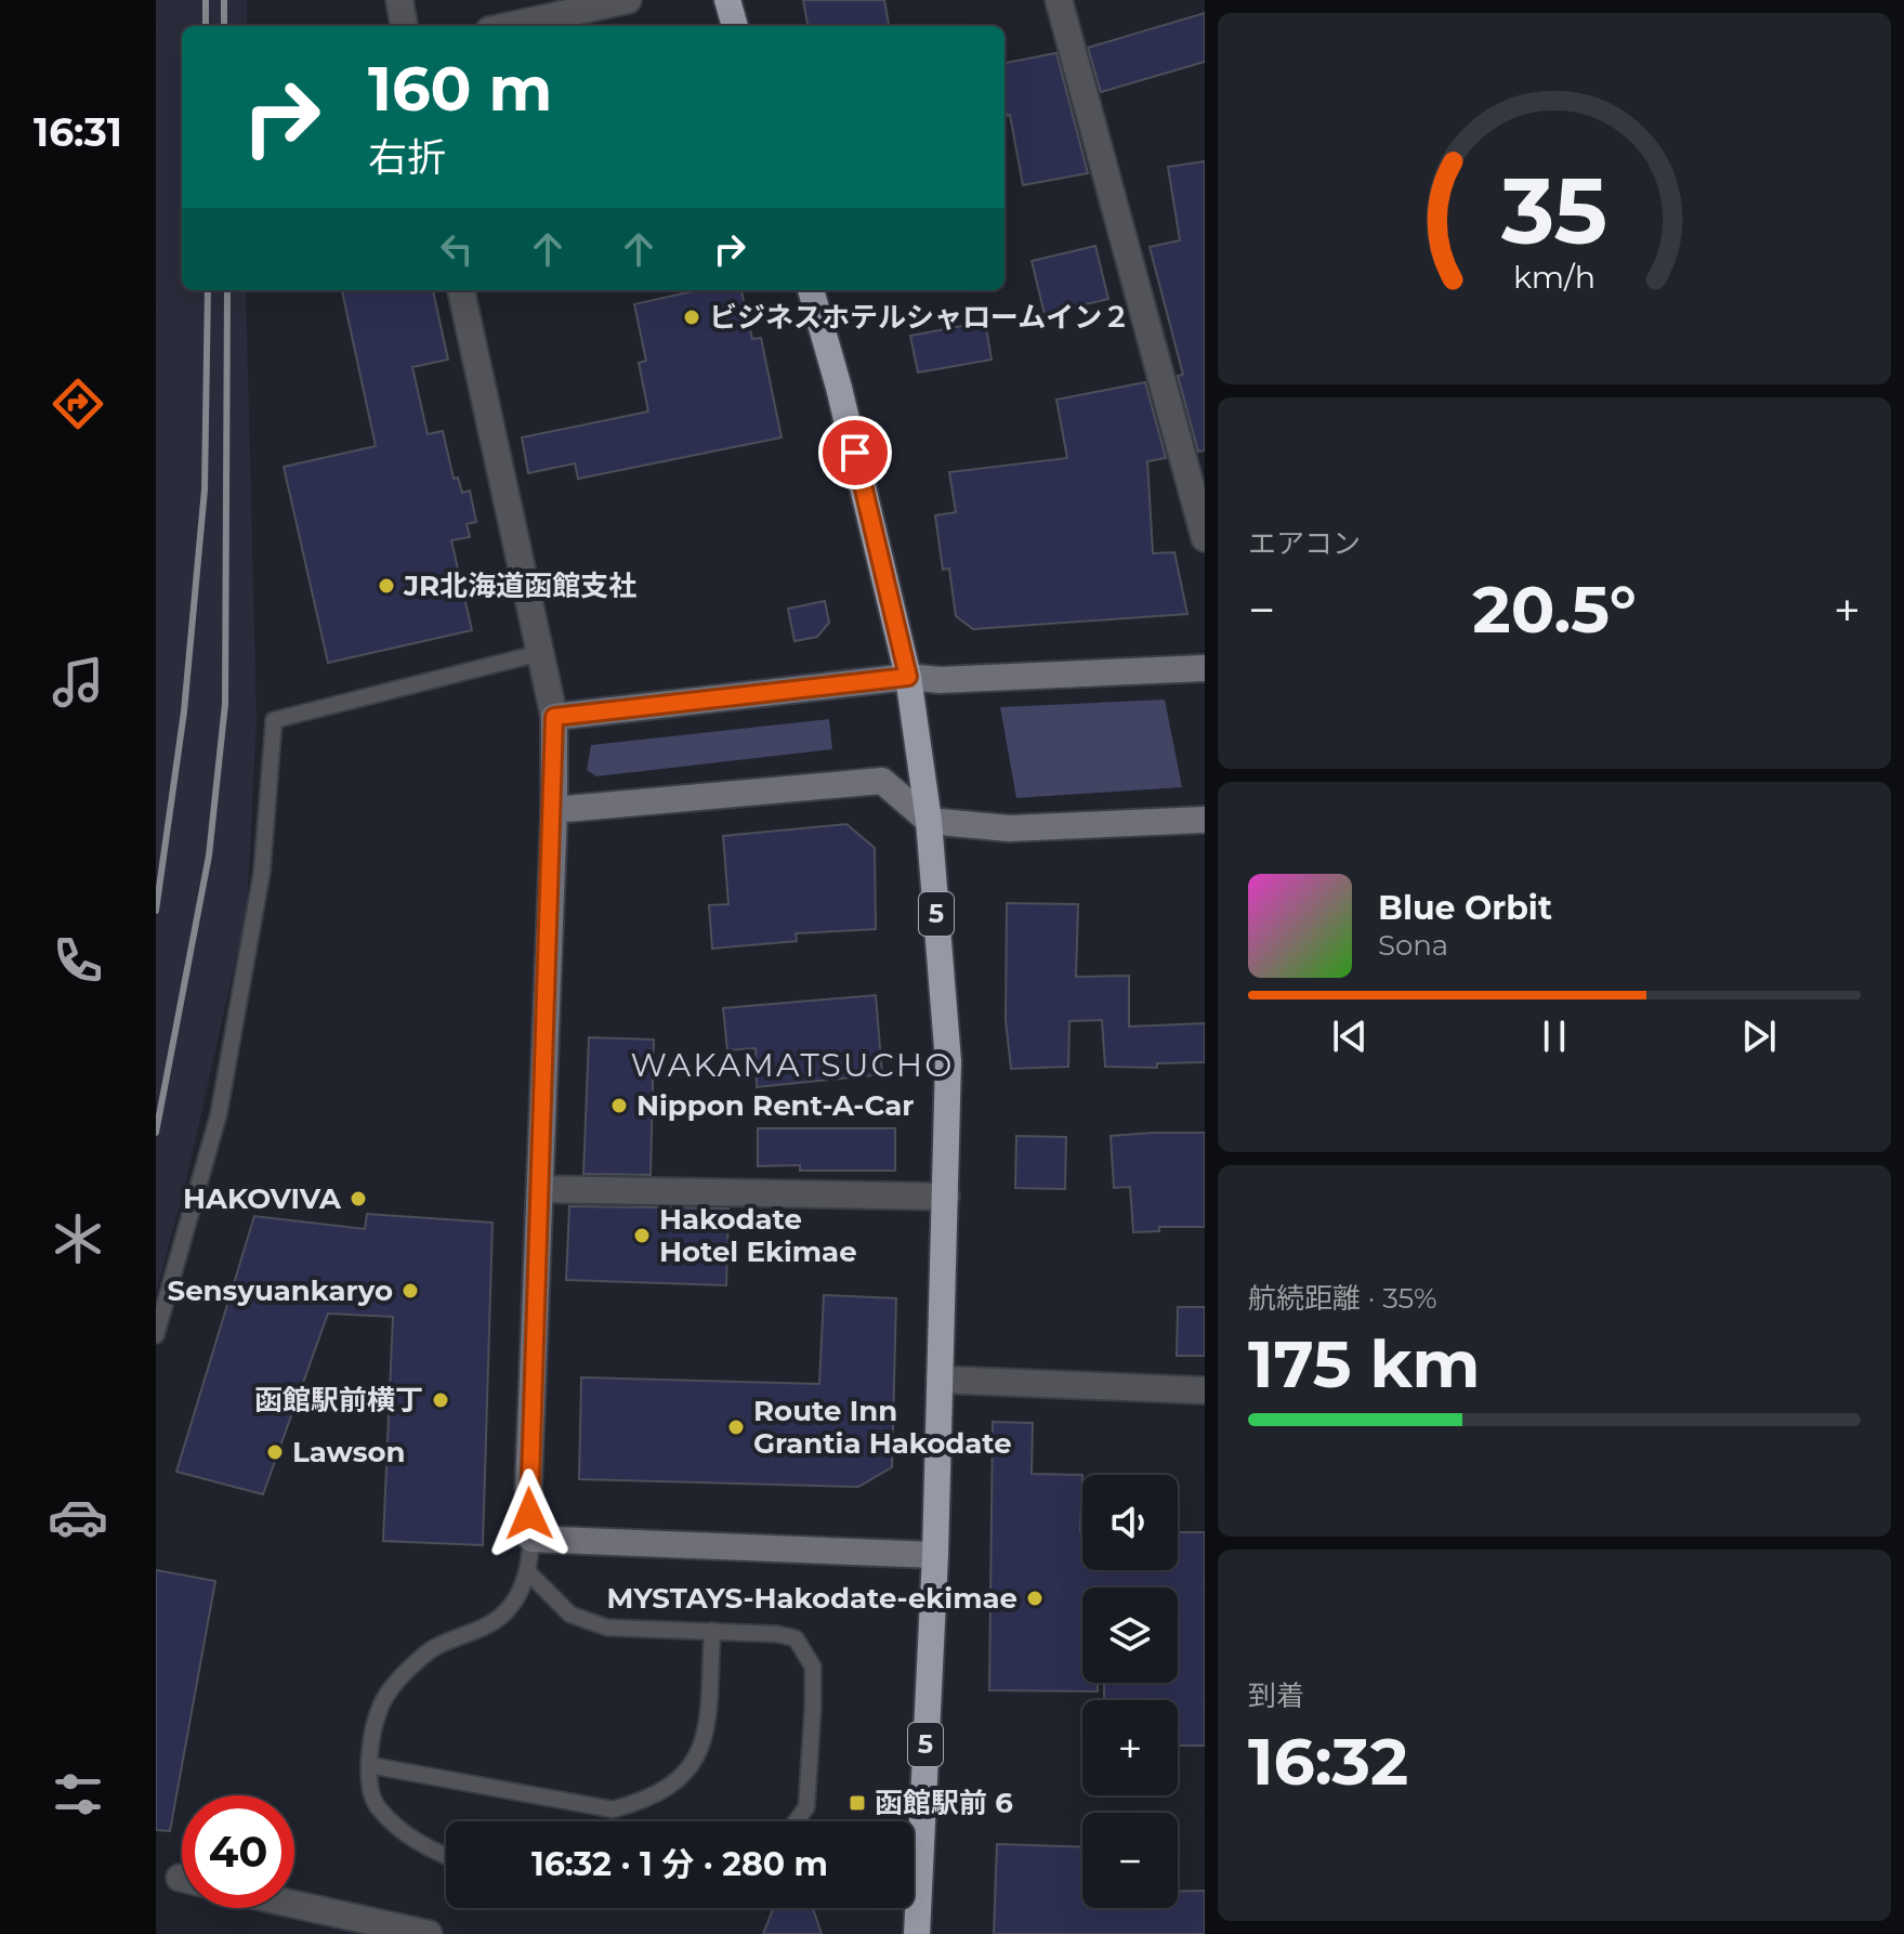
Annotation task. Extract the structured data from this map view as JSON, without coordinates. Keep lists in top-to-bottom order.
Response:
{
  "streets": {
    "highway": ["5"]
  },
  "districts": ["WAKAMATSUCHO"],
  "places": {
    "other": [
      "ビジネスホテルシャロームイン２",
      "JR北海道函館支社",
      "Nippon Rent-A-Car",
      "HAKOVIVA",
      "Hakodate Hotel Ekimae",
      "Sensyuankaryo",
      "函館駅前横丁",
      "Route Inn Grantia Hakodate",
      "Lawson",
      "MYSTAYS-Hakodate-ekimae"
    ],
    "transit": ["函館駅前 6"]
  },
  "page": {
    "tabs": "16:31",
    "turn": ["160 m", "右折"],
    "tile": [
      "エアコン",
      ["航続距離 · 35%", "175 km"],
      ["到着", "16:32"]
    ],
    "heat": ["−", "20.5°", "+"],
    "song": ["Blue Orbit", "Sona"],
    "map_buttons": ["+", "−"],
    "limit": "40",
    "trip": "16:32 · 1 分 · 280 m",
    "gauge": ["35", "km/h"]
  }
}
